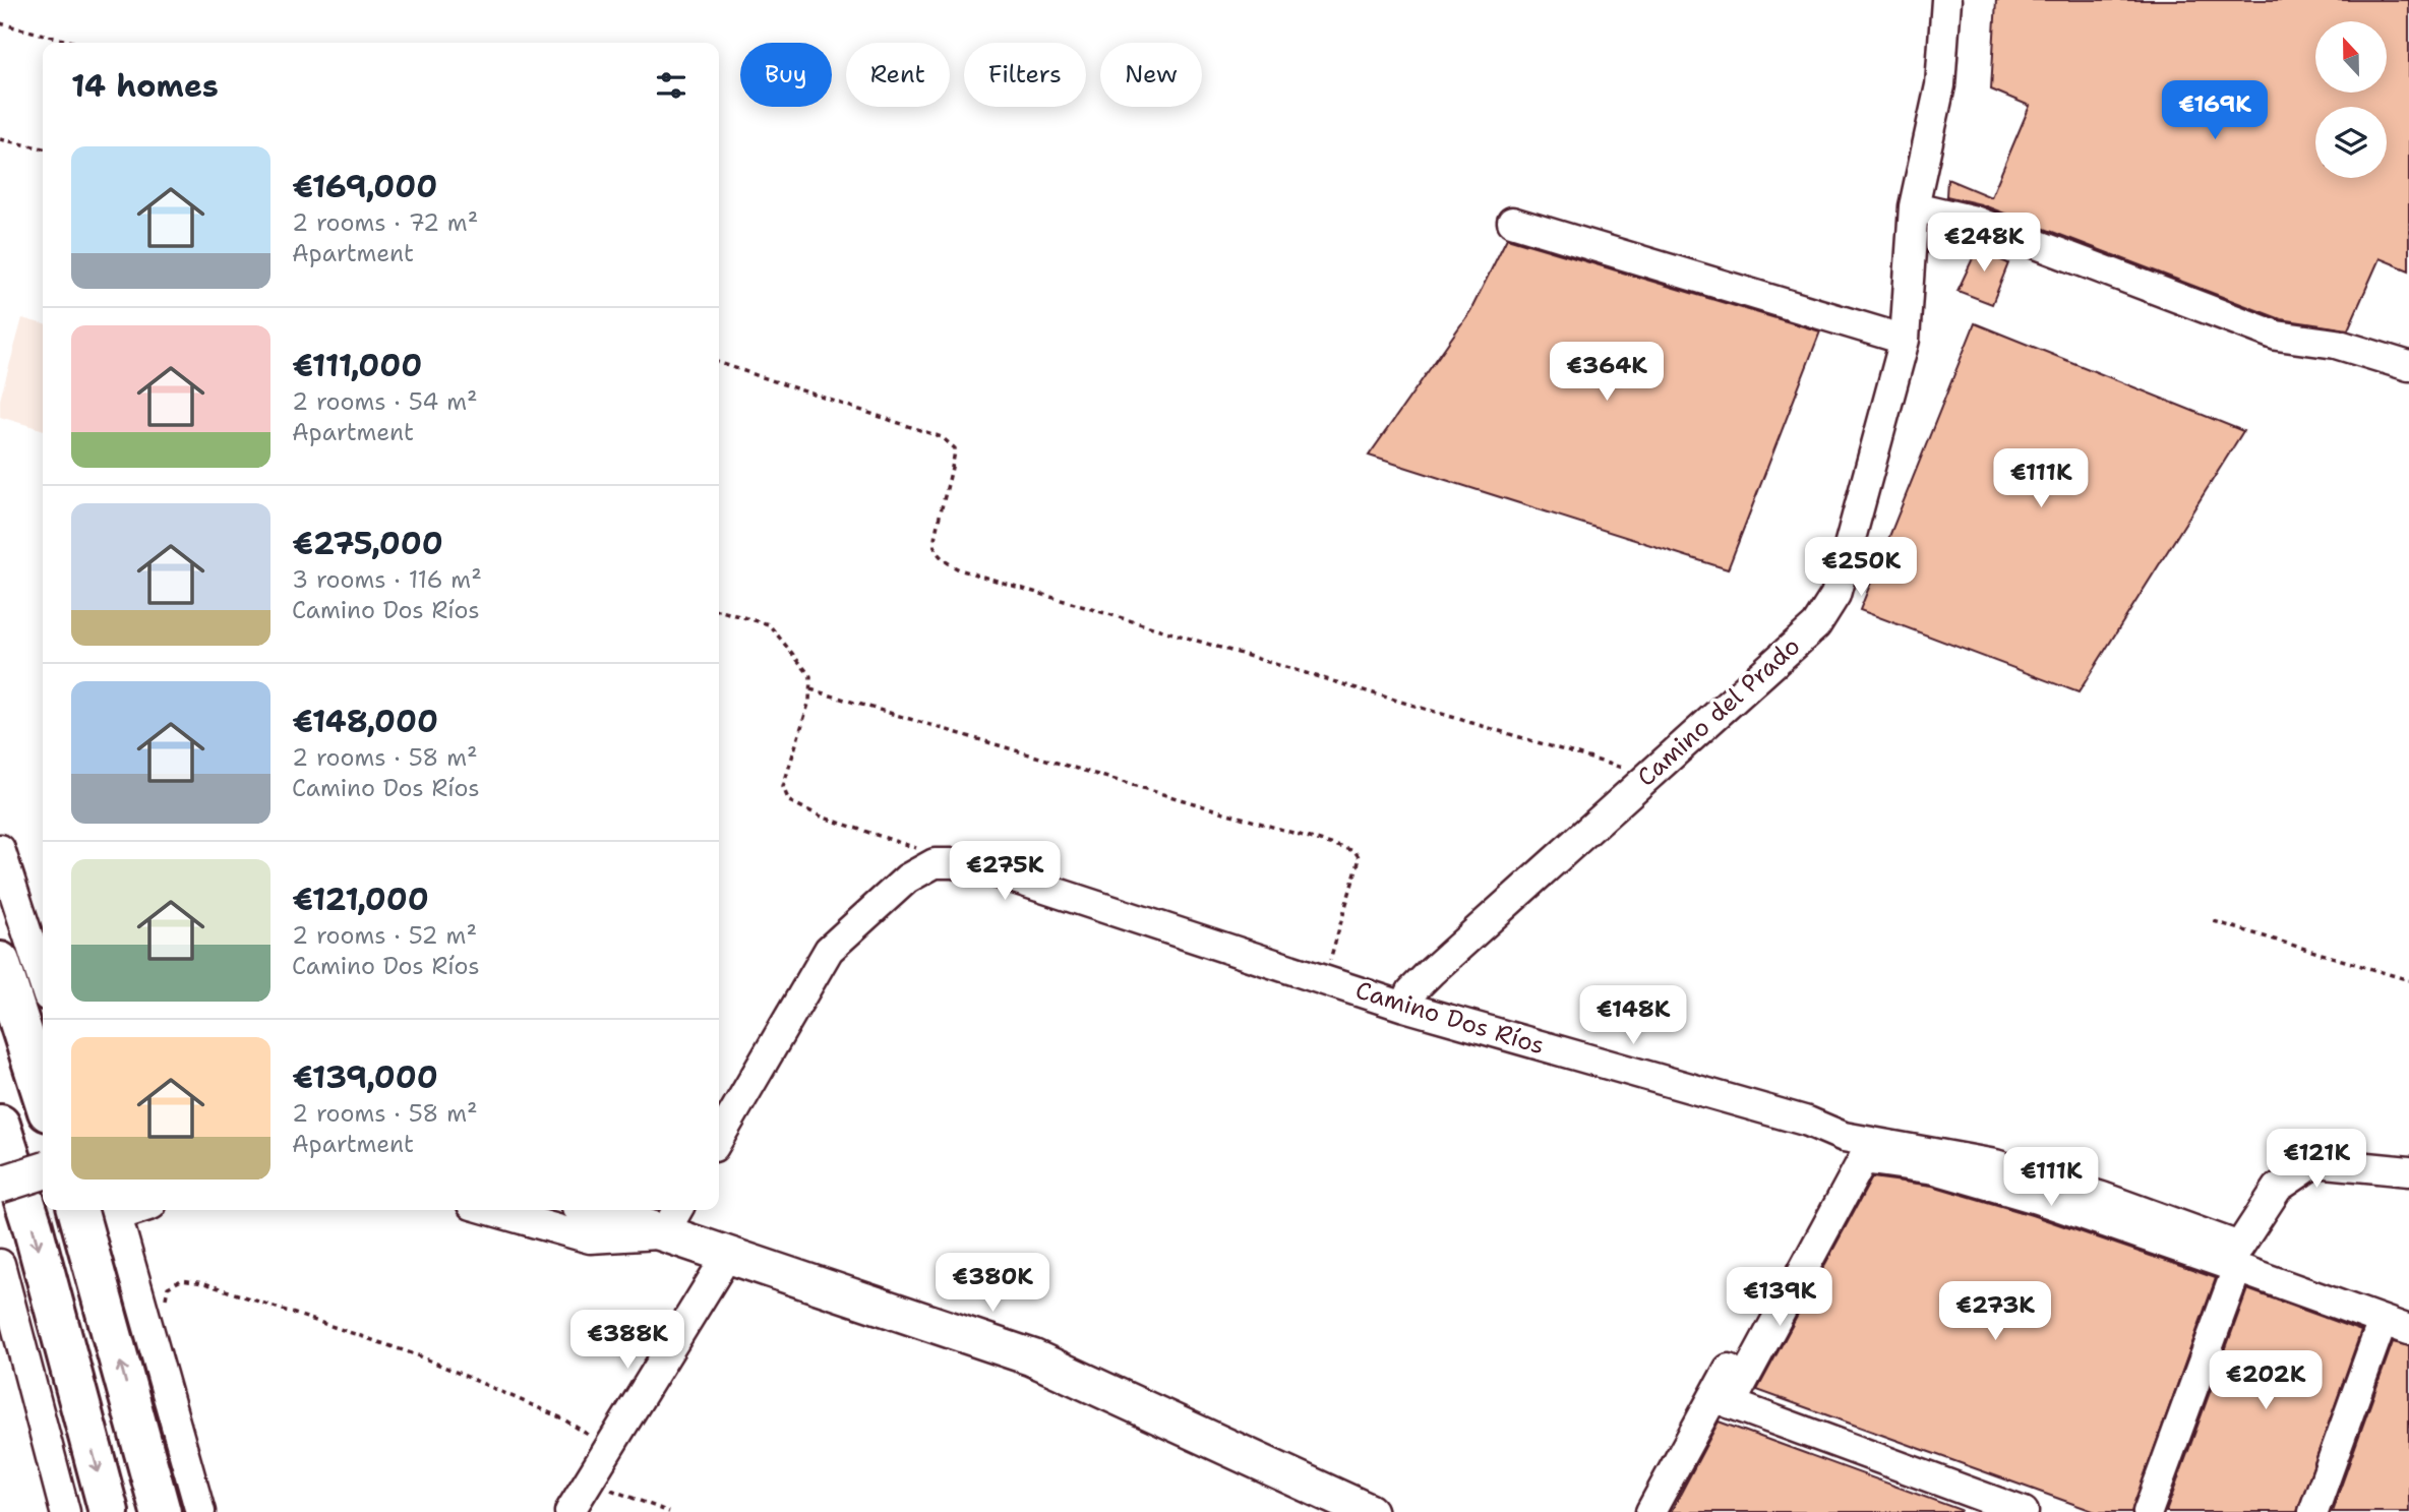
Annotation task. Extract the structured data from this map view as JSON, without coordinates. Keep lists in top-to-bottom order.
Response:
{
  "streets": {
    "street": ["Camino del Prado", "Camino Dos Ríos"]
  },
  "crossings": [
    ["Camino del Prado", "Camino Dos Ríos"]
  ],
  "north": "top",
  "page": {
    "chip": [
      "Buy",
      "Rent",
      "Filters",
      "New"
    ],
    "heading": "14 homes",
    "price": [
      "€169K",
      "€248K",
      "€364K",
      "€111K",
      "€250K",
      "€275K",
      "€148K",
      "€121K",
      "€111K",
      "€380K",
      "€139K",
      "€273K",
      "€388K",
      "€202K"
    ],
    "list": [
      {
        "name": "€169,000",
        "note": "2 rooms · 72 m² · Apartment"
      },
      {
        "name": "€111,000",
        "note": "2 rooms · 54 m² · Apartment"
      },
      {
        "name": "€275,000",
        "note": "3 rooms · 116 m² · Camino Dos Ríos"
      },
      {
        "name": "€148,000",
        "note": "2 rooms · 58 m² · Camino Dos Ríos"
      },
      {
        "name": "€121,000",
        "note": "2 rooms · 52 m² · Camino Dos Ríos"
      },
      {
        "name": "€139,000",
        "note": "2 rooms · 58 m² · Apartment"
      }
    ]
  }
}
